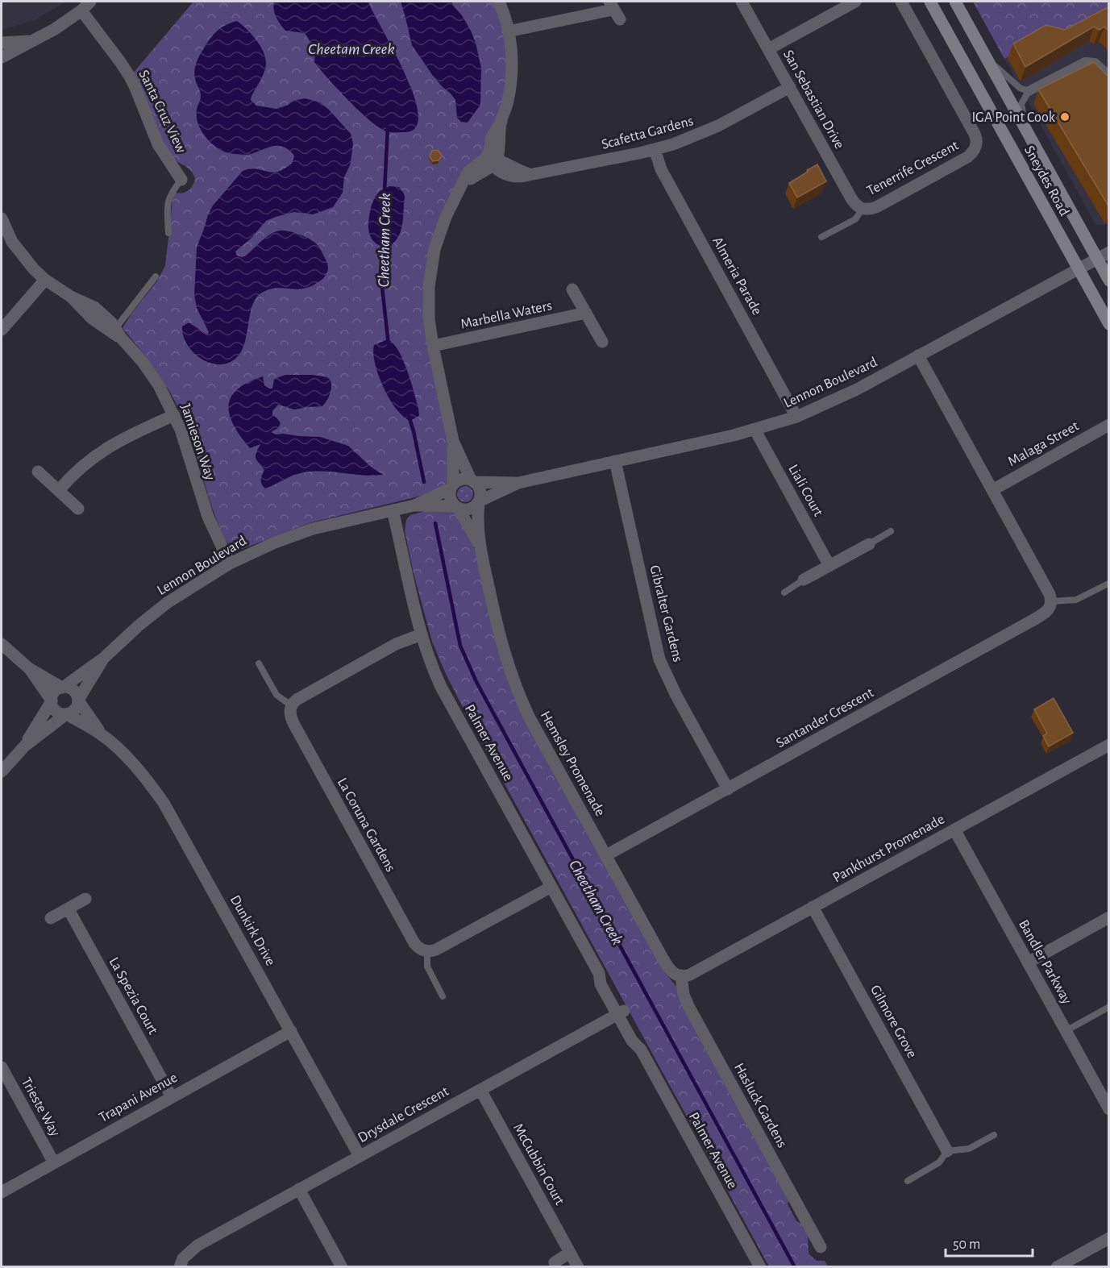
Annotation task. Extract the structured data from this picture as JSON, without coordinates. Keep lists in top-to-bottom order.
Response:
{
  "streets": {
    "main road": ["Sneydes Road"],
    "street": [
      "San Sebastian Drive",
      "Santa Cruz View",
      "Scafetta Gardens",
      "Tenerrife Crescent",
      "Almeria Parade",
      "Marbella Waters",
      "Lennon Boulevard",
      "Jamieson Way",
      "Malaga Street",
      "Liali Court",
      "Gibralter Gardens",
      "Santander Crescent",
      "Palmer Avenue",
      "Hemsley Promenade",
      "La Coruna Gardens",
      "Pankhurst Promenade",
      "Dunkirk Drive",
      "Bandler Parkway",
      "La Spezia Court",
      "Gilmore Grove",
      "Trapani Avenue",
      "Hasluck Gardens",
      "Trieste Way",
      "Drysdale Crescent",
      "McCubbin Court"
    ]
  },
  "crossings": [
    ["San Sebastian Drive", "Scafetta Gardens"],
    ["San Sebastian Drive", "Tenerrife Crescent"],
    ["Scafetta Gardens", "Almeria Parade"],
    ["Sneydes Road", "Lennon Boulevard"],
    ["Almeria Parade", "Lennon Boulevard"],
    ["Lennon Boulevard", "Jamieson Way"],
    ["Lennon Boulevard", "Liali Court"],
    ["Lennon Boulevard", "Gibralter Gardens"],
    ["Lennon Boulevard", "Palmer Avenue"],
    ["Lennon Boulevard", "Hemsley Promenade"],
    ["Lennon Boulevard", "Dunkirk Drive"],
    ["Gibralter Gardens", "Santander Crescent"],
    ["Santander Crescent", "Hemsley Promenade"],
    ["Palmer Avenue", "Drysdale Crescent"],
    ["Hemsley Promenade", "Pankhurst Promenade"],
    ["Hemsley Promenade", "Hasluck Gardens"],
    ["Pankhurst Promenade", "Bandler Parkway"],
    ["Pankhurst Promenade", "Gilmore Grove"],
    ["Pankhurst Promenade", "Hasluck Gardens"],
    ["Dunkirk Drive", "Trapani Avenue"],
    ["Dunkirk Drive", "Drysdale Crescent"],
    ["La Spezia Court", "Trapani Avenue"],
    ["Trapani Avenue", "Trieste Way"],
    ["Drysdale Crescent", "McCubbin Court"]
  ],
  "water": ["Cheetam Creek", "Cheetham Creek"],
  "places": ["IGA Point Cook"],
  "scale_bar": "50 m"
}
